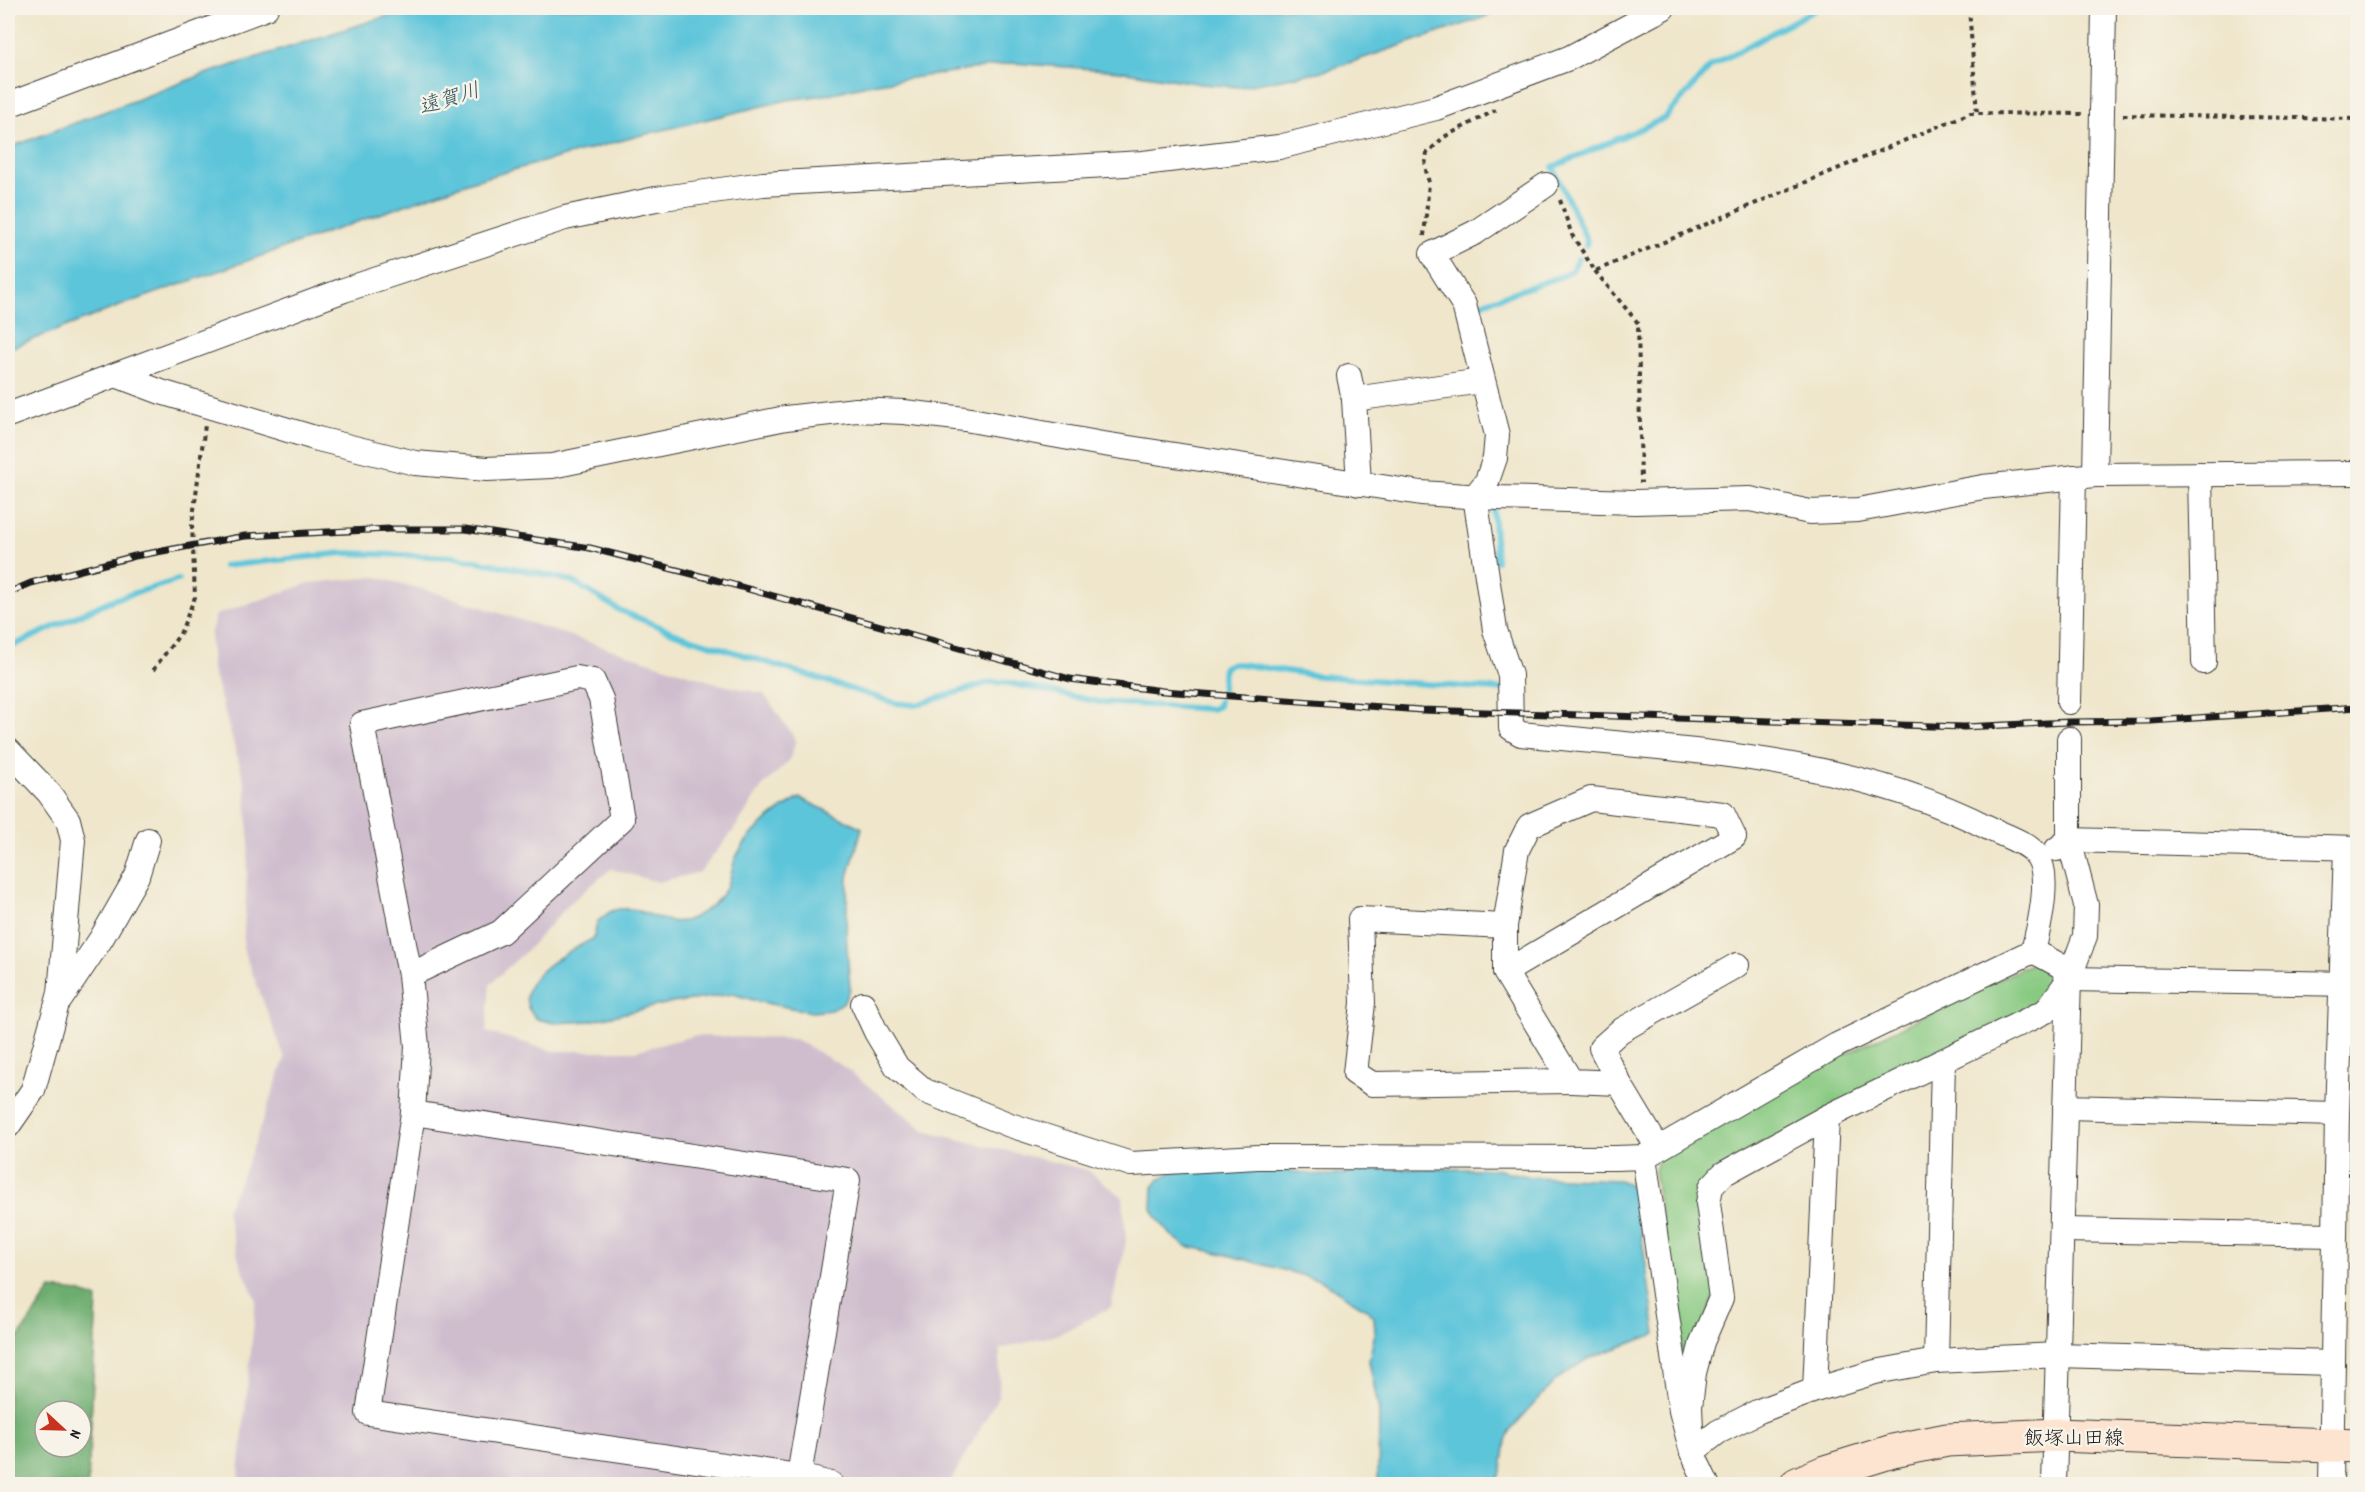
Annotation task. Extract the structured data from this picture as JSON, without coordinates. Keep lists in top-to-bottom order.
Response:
{
  "streets": {
    "main road": ["飯塚山田線"]
  },
  "water": ["遠賀川"],
  "north": "right"
}
